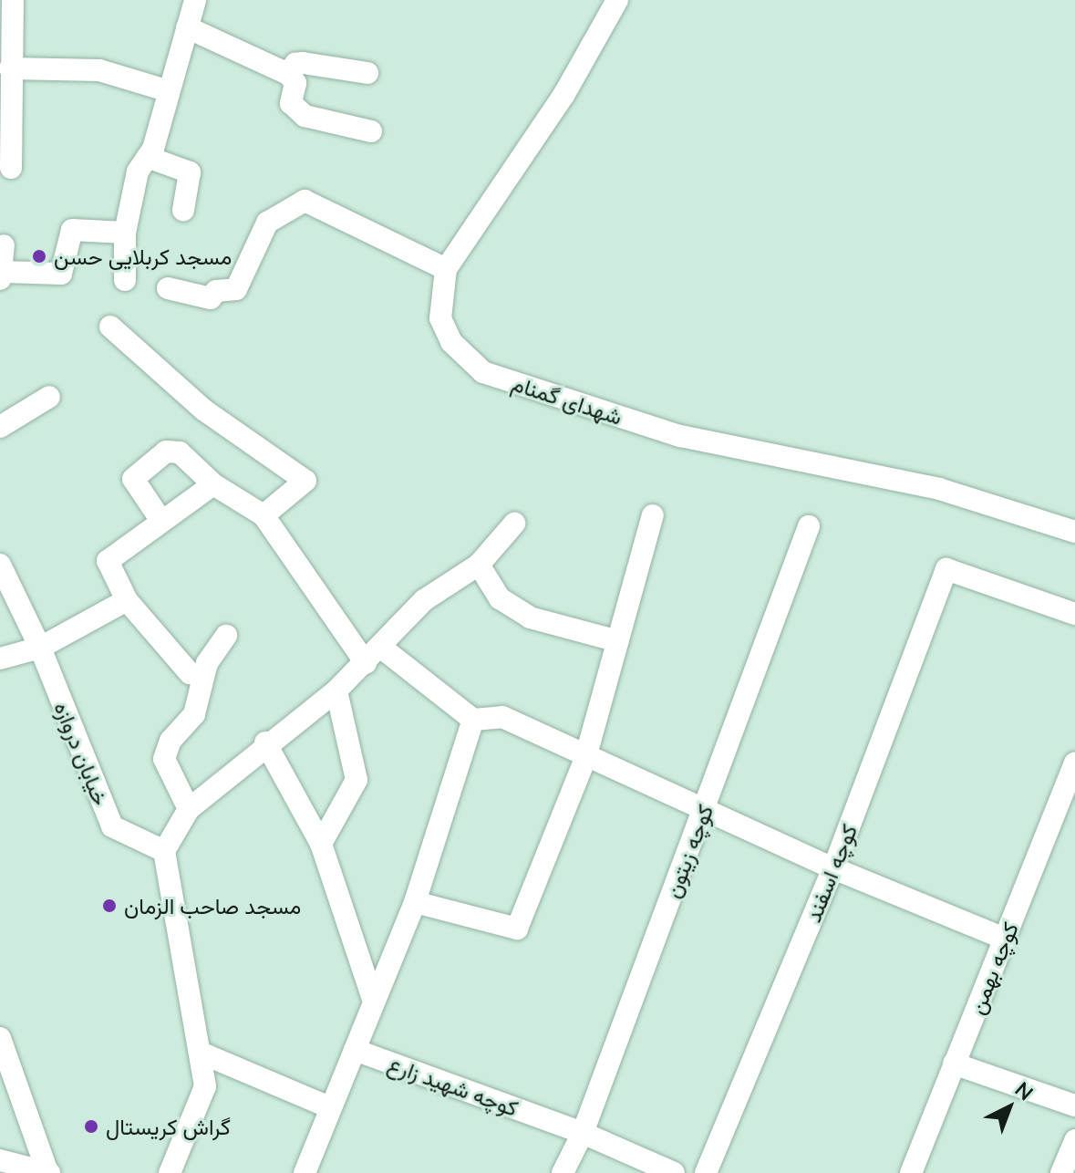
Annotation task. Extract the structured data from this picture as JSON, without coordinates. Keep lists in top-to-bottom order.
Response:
{
  "streets": {
    "street": [
      "شهدای گمنام",
      "خیابان دروازه",
      "کوچه زیتون",
      "کوچه اسفند",
      "کوچه بهمن",
      "کوچه شهید زارع"
    ]
  },
  "crossings": [
    ["کوچه زیتون", "کوچه شهید زارع"]
  ],
  "places": ["مسجد کربلایی حسن", "مسجد صاحب الزمان", "گراش کریستال"],
  "north": "top right"
}
